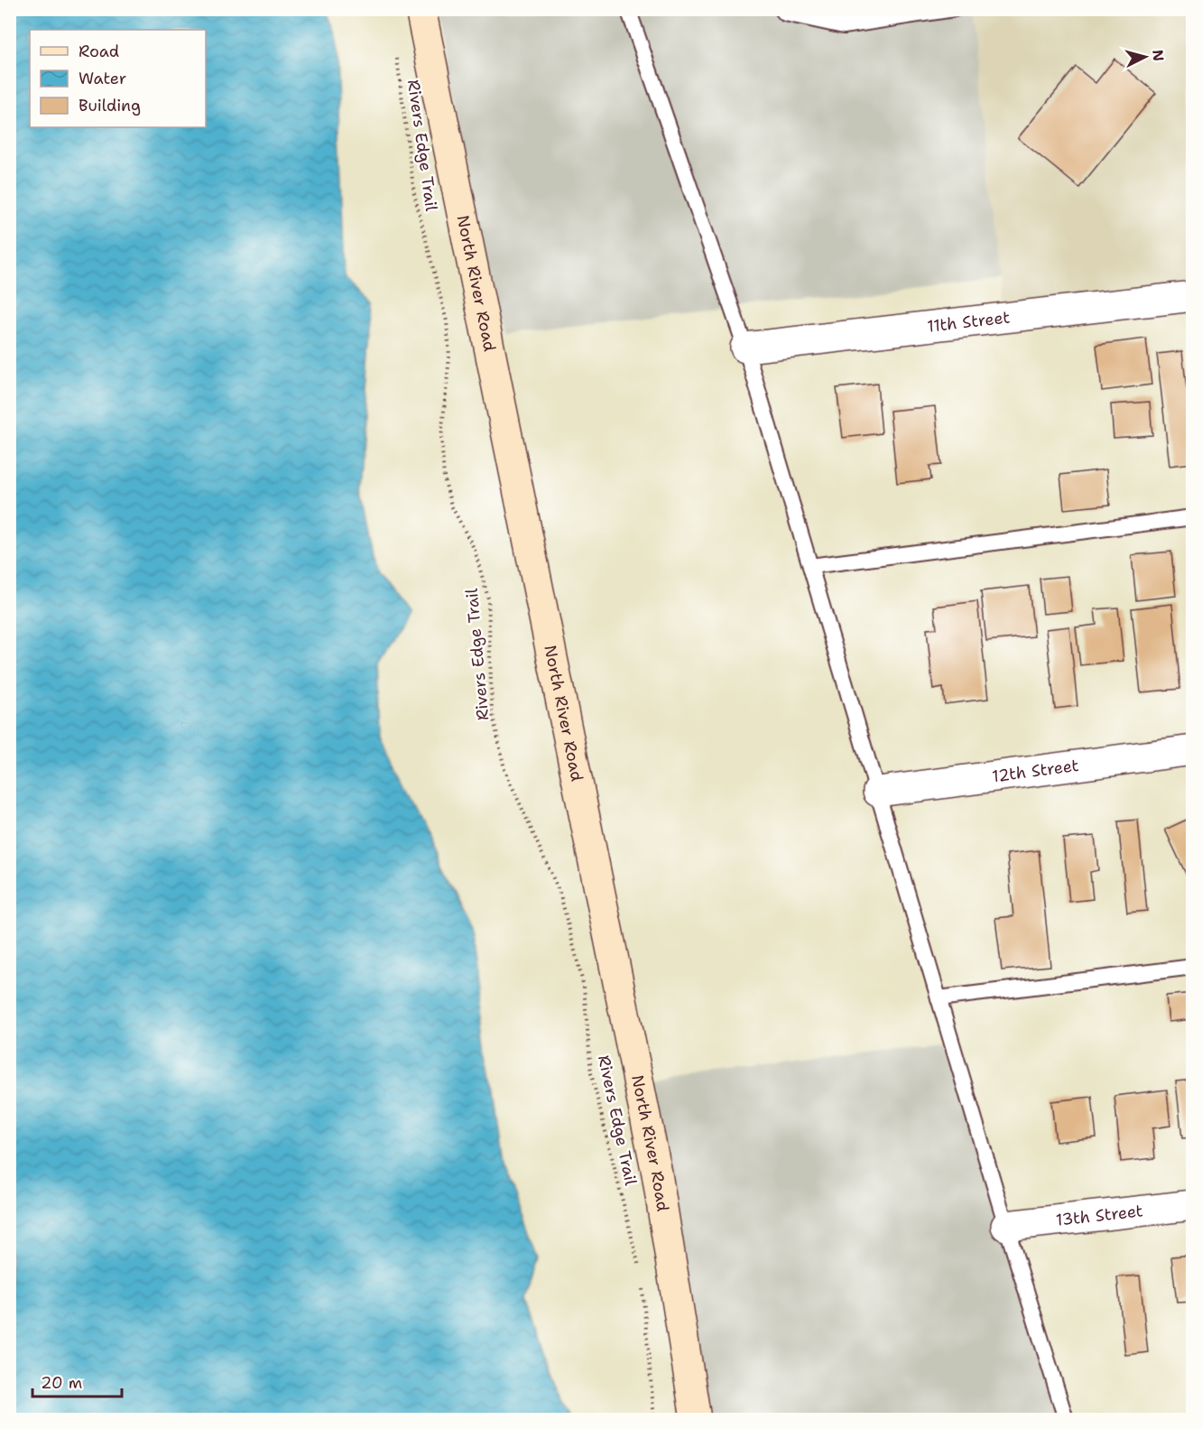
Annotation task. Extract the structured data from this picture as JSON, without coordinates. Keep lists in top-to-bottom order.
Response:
{
  "streets": {
    "street": [
      "North River Road",
      "11th Street",
      "12th Street",
      "13th Street"
    ],
    "path": ["Rivers Edge Trail"]
  },
  "legend": ["Road", "Water", "Building"],
  "scale_bar": "20 m",
  "north": "right"
}
